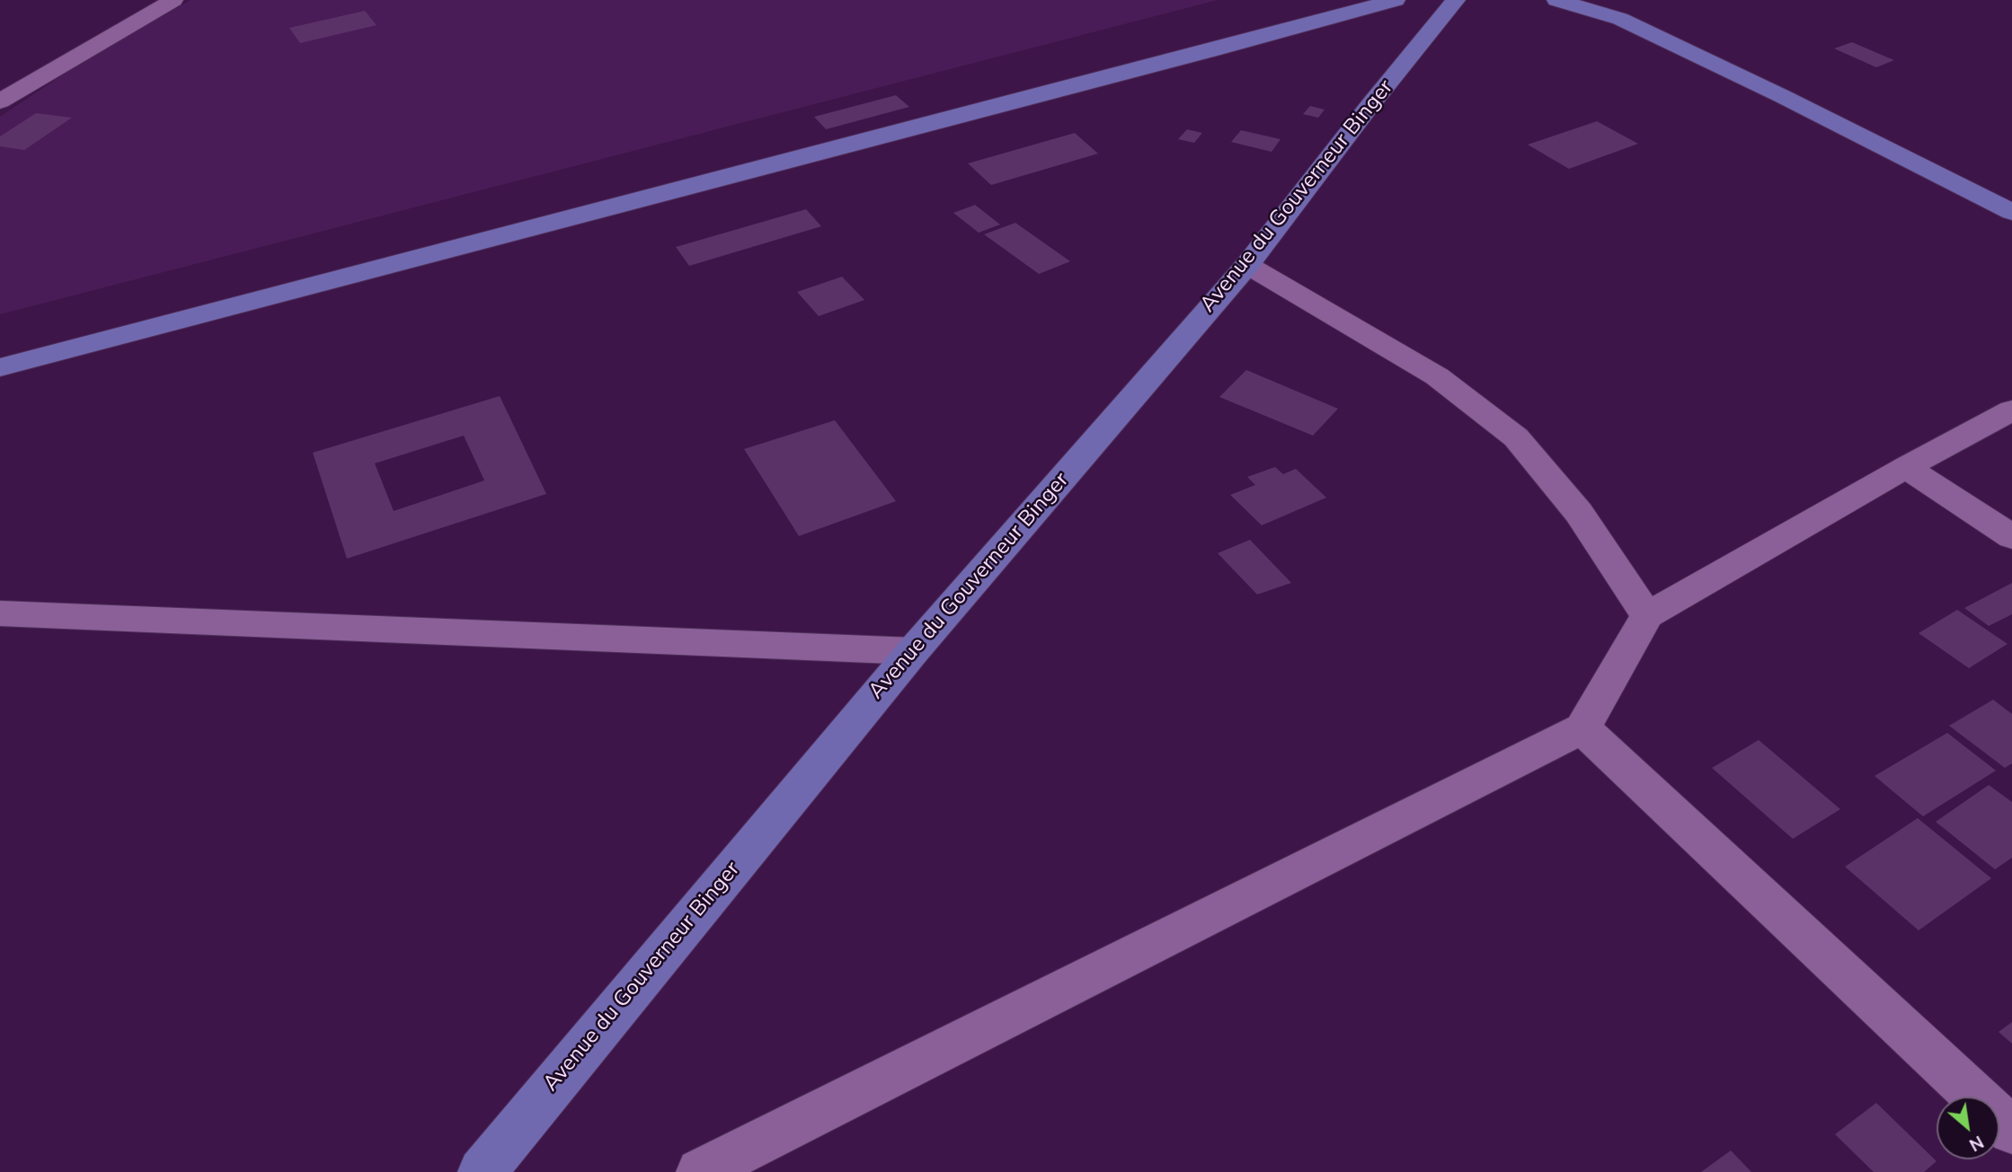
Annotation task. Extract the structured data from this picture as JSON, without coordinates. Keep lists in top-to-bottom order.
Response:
{
  "streets": {
    "street": ["Avenue du Gouverneur Binger"]
  },
  "north": "bottom right"
}
